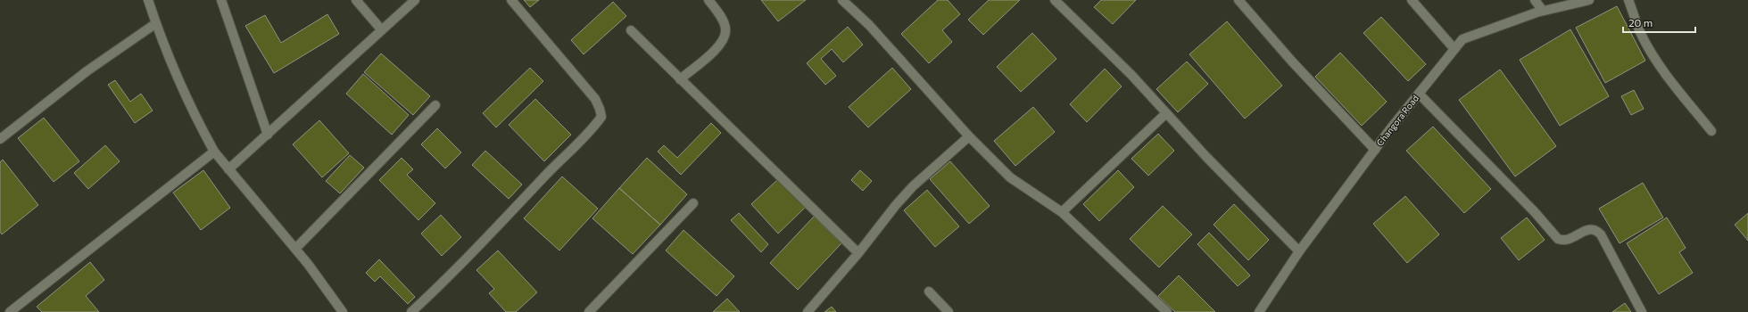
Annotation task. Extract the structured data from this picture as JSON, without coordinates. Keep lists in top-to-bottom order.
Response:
{
  "streets": {
    "street": ["Changora Road"]
  },
  "scale_bar": "20 m"
}
